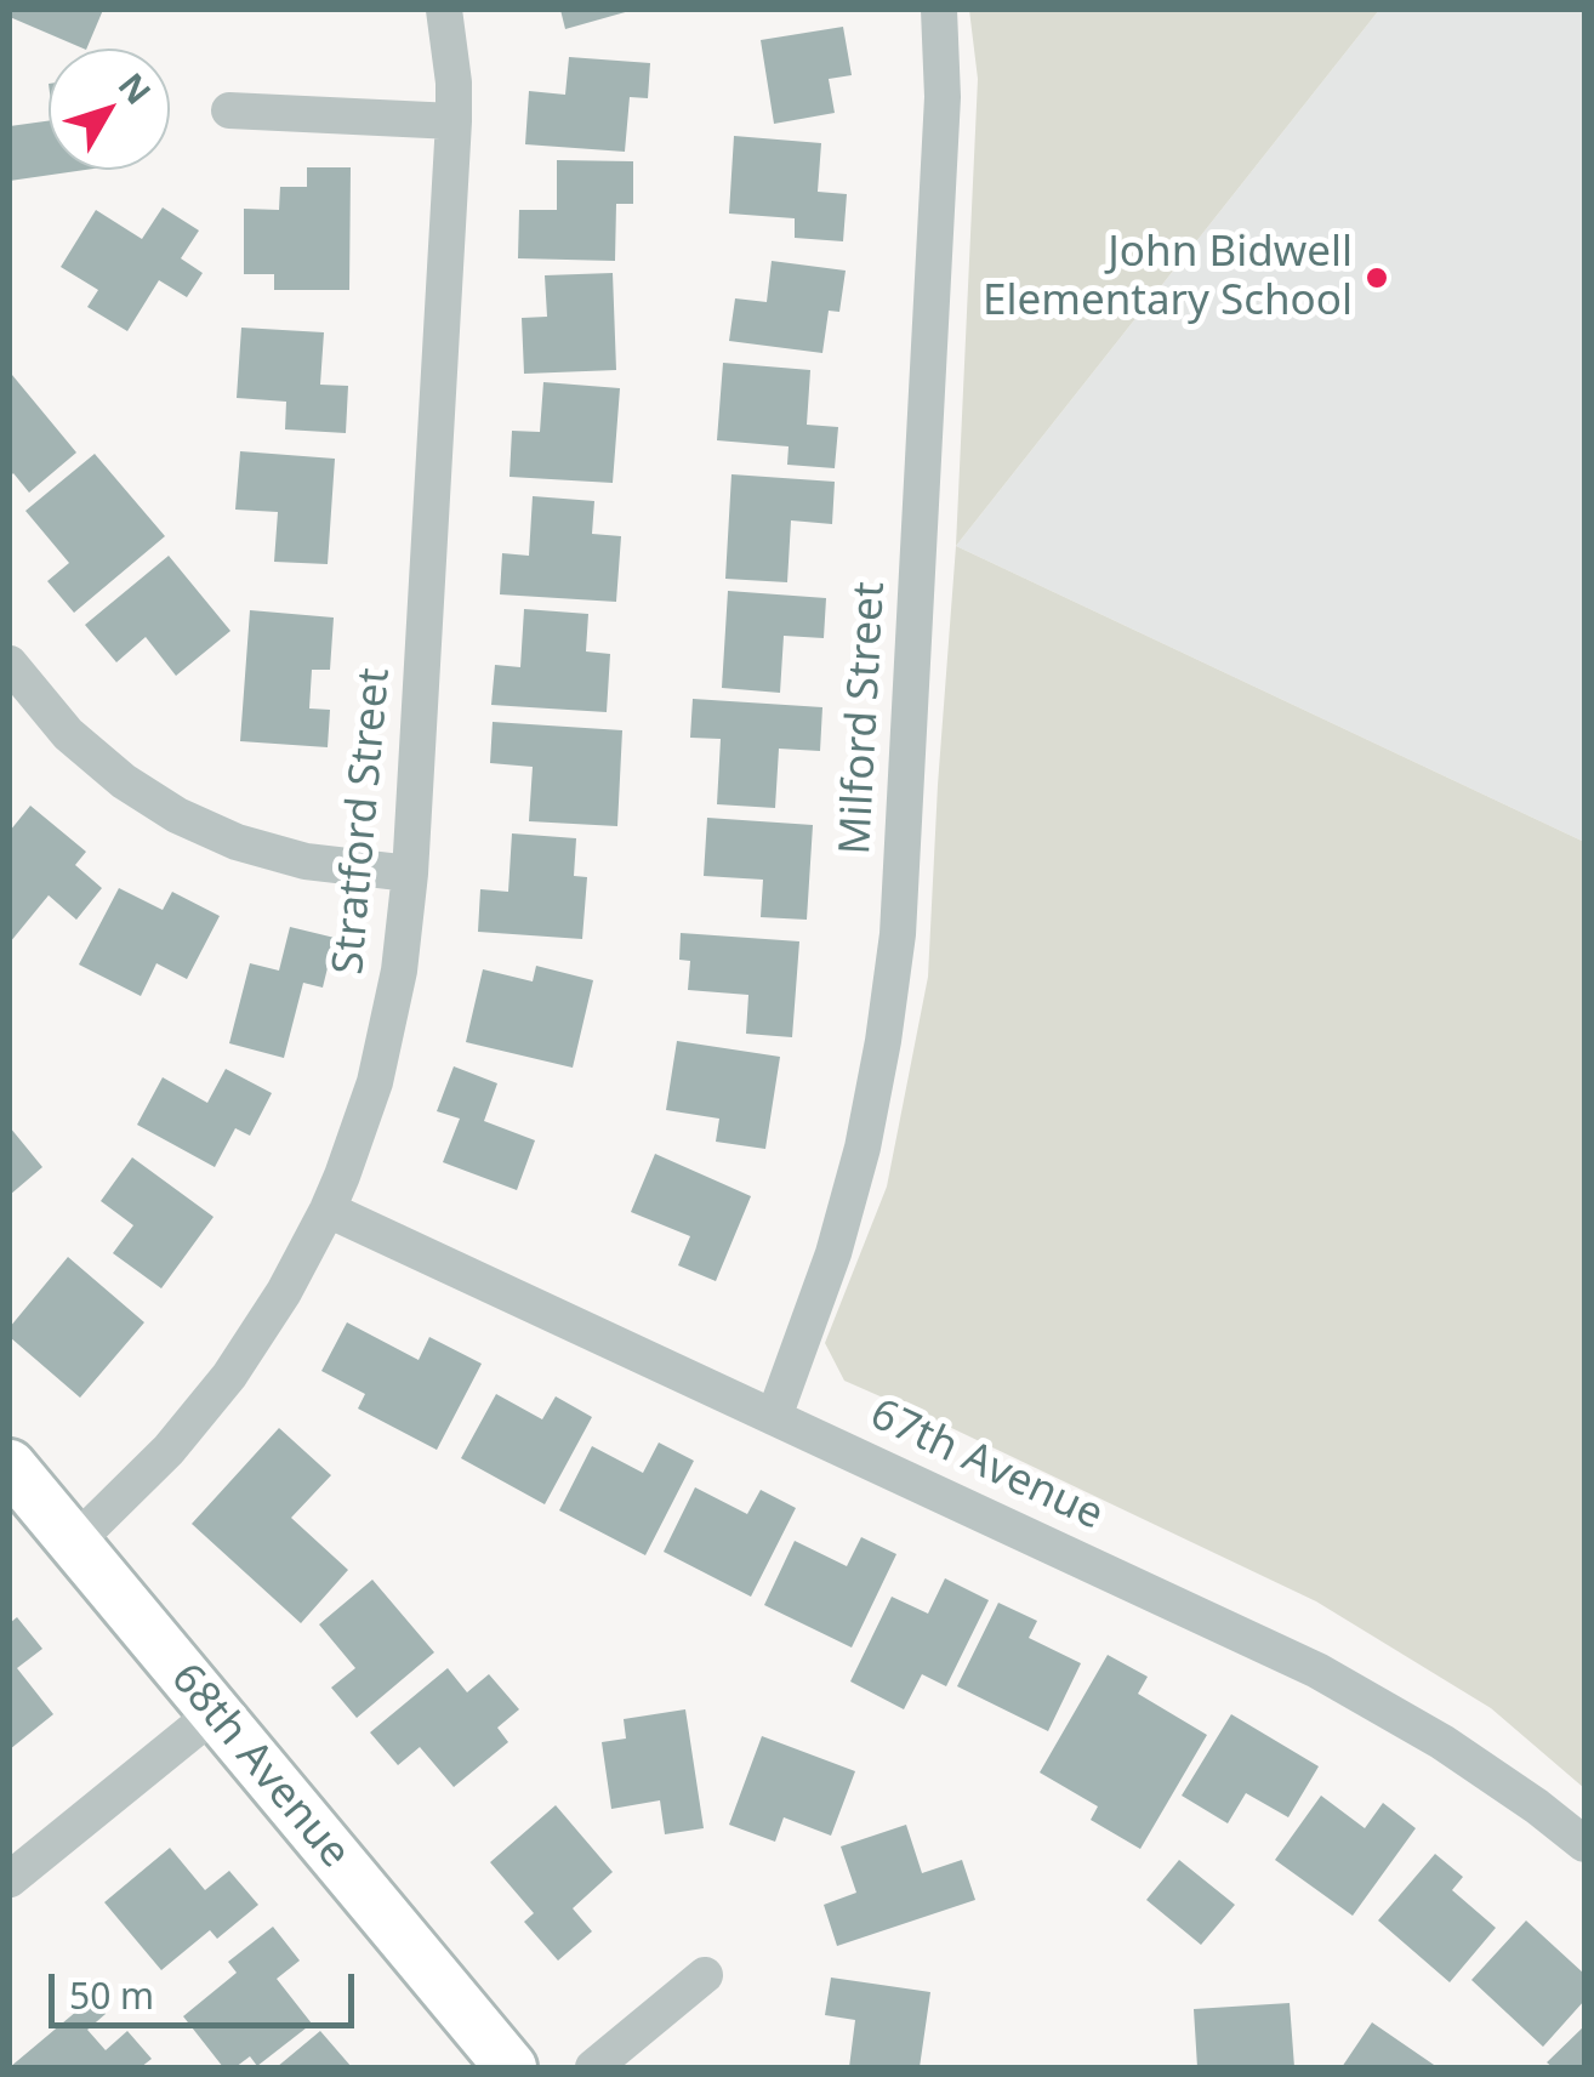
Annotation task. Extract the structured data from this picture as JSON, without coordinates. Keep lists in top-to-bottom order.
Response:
{
  "streets": {
    "street": [
      "Milford Street",
      "Stratford Street",
      "67th Avenue",
      "68th Avenue"
    ]
  },
  "crossings": [
    ["Milford Street", "67th Avenue"],
    ["Stratford Street", "67th Avenue"],
    ["Stratford Street", "68th Avenue"]
  ],
  "places": ["John Bidwell Elementary School"],
  "scale_bar": "50 m",
  "north": "top right"
}
